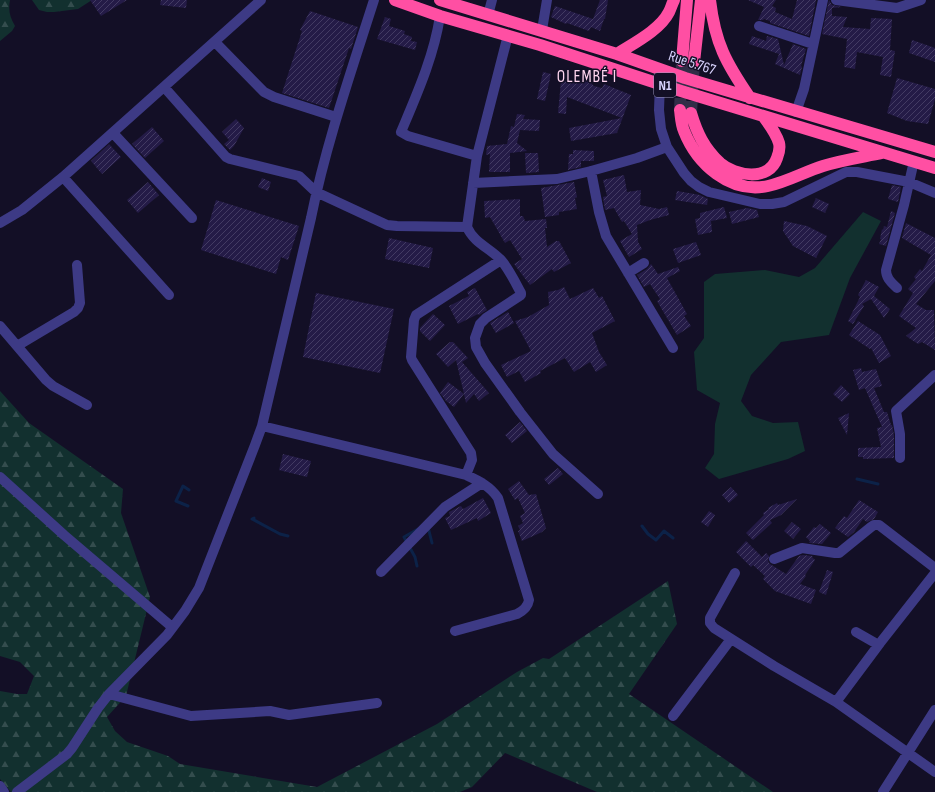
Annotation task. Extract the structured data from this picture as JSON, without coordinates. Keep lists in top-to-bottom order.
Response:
{
  "streets": {
    "highway": ["Rue 5.767", "N1"]
  },
  "districts": ["OLEMBÉ I"]
}
